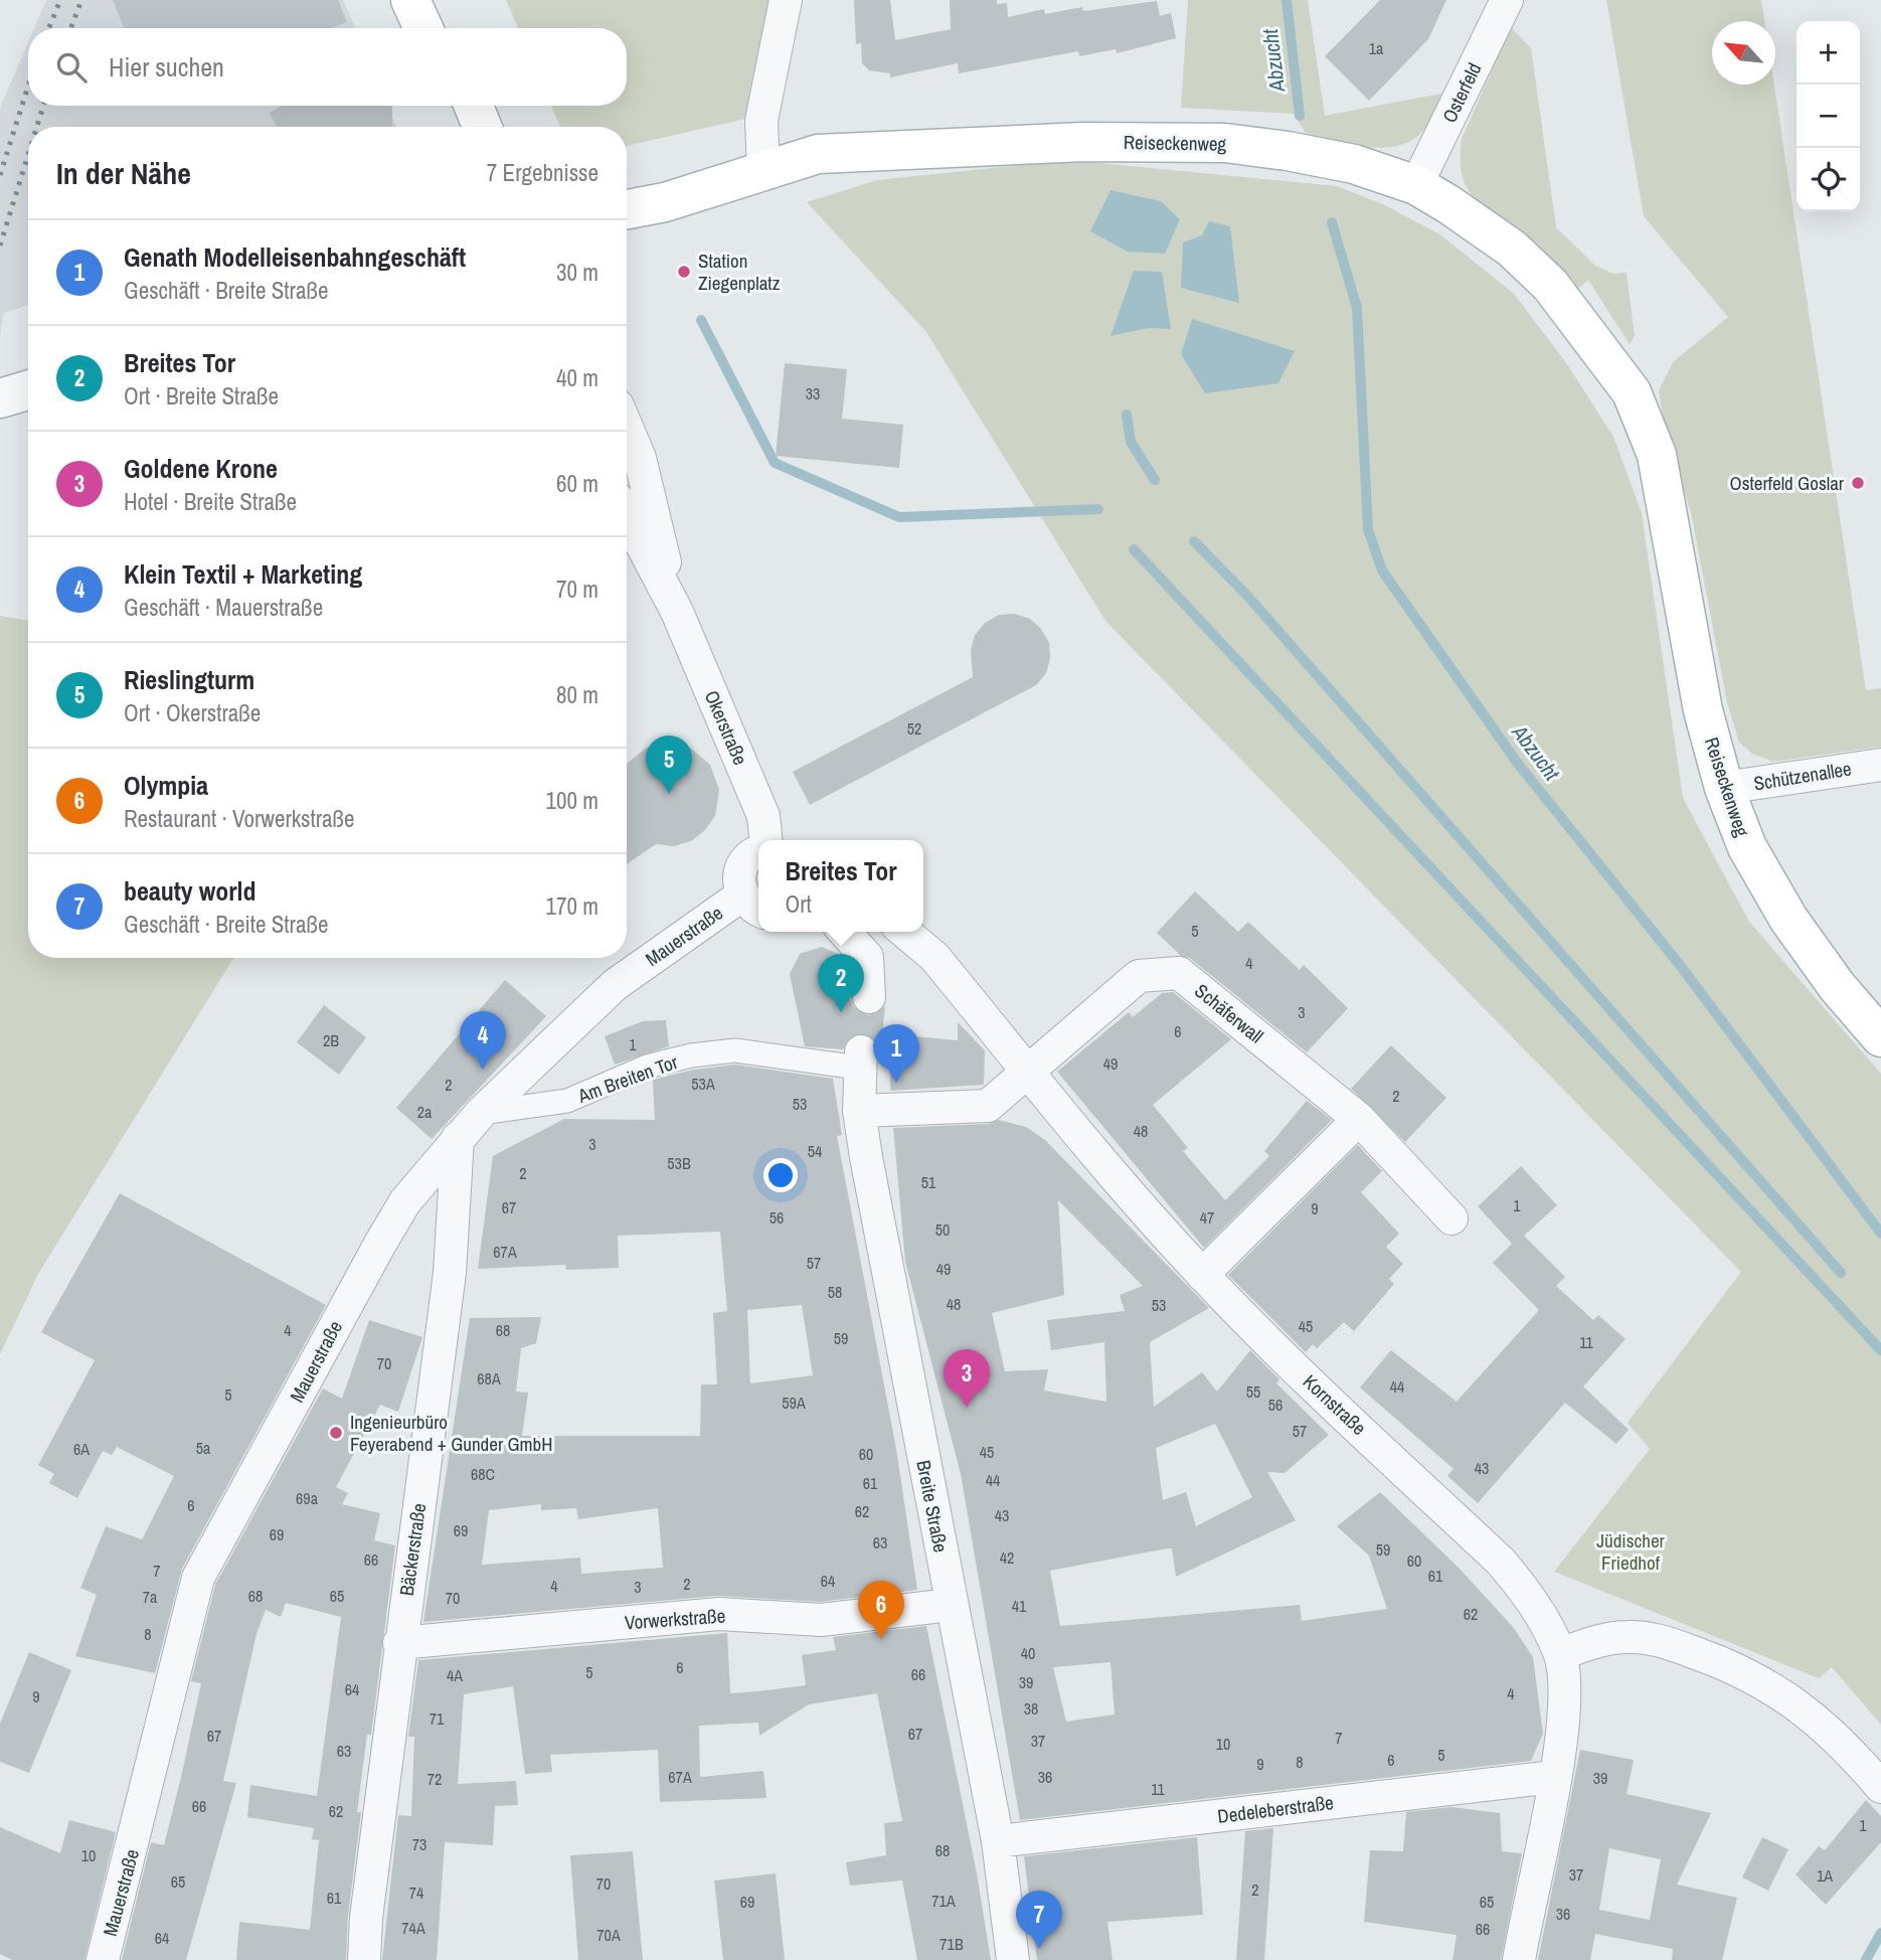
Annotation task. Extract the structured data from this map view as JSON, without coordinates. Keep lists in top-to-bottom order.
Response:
{
  "streets": {
    "main road": ["Reiseckenweg"],
    "street": [
      "Osterfeld",
      "Okerstraße",
      "Schützenallee",
      "Mauerstraße",
      "Schäferwall",
      "Am Breiten Tor",
      "Kornstraße",
      "Breite Straße",
      "Bäckerstraße",
      "Vorwerkstraße",
      "Dedeleberstraße"
    ]
  },
  "crossings": [
    ["Osterfeld", "Reiseckenweg"],
    ["Reiseckenweg", "Schützenallee"],
    ["Mauerstraße", "Am Breiten Tor"],
    ["Mauerstraße", "Bäckerstraße"],
    ["Schäferwall", "Kornstraße"],
    ["Schäferwall", "Breite Straße"],
    ["Am Breiten Tor", "Breite Straße"],
    ["Kornstraße", "Dedeleberstraße"],
    ["Breite Straße", "Vorwerkstraße"],
    ["Breite Straße", "Dedeleberstraße"],
    ["Bäckerstraße", "Vorwerkstraße"]
  ],
  "water": ["Abzucht"],
  "parks": ["Jüdischer Friedhof"],
  "places": ["Station Ziegenplatz", "Osterfeld Goslar", "Ingenieurbüro Feyerabend + Gunder GmbH"],
  "house_numbers": [
    "1a",
    "33",
    "52",
    "5",
    "4",
    "3",
    "6",
    "2B",
    "1",
    "49",
    "53A",
    "2",
    "2",
    "53",
    "2a",
    "48",
    "3",
    "54",
    "53B",
    "2",
    "51",
    "1",
    "67",
    "9",
    "56",
    "47",
    "50",
    "67A",
    "57",
    "49",
    "58",
    "48",
    "53",
    "45",
    "4",
    "68",
    "59",
    "11",
    "70",
    "68A",
    "44",
    "55",
    "5",
    "59A",
    "56",
    "57",
    "5a",
    "6A",
    "45",
    "60",
    "43",
    "68C",
    "44",
    "61",
    "69a",
    "6",
    "62",
    "43",
    "69",
    "69",
    "63",
    "59",
    "42",
    "66",
    "60",
    "7",
    "61",
    "64",
    "2",
    "4",
    "3",
    "68",
    "65",
    "7a",
    "70",
    "41",
    "62",
    "8",
    "40",
    "6",
    "5",
    "66",
    "4A",
    "39",
    "64",
    "4",
    "9",
    "38",
    "71",
    "67",
    "67",
    "7",
    "37",
    "10",
    "63",
    "5",
    "6",
    "8",
    "9",
    "67A",
    "36",
    "39",
    "72",
    "11",
    "66",
    "62",
    "1",
    "73",
    "68",
    "10",
    "37",
    "1A",
    "65",
    "70",
    "2",
    "74",
    "61",
    "71A",
    "69",
    "65",
    "36",
    "74A",
    "66",
    "70A",
    "64",
    "71B"
  ],
  "north": "top left",
  "page": {
    "map_buttons": ["+", "−"],
    "search": "Hier suchen",
    "heading": ["In der Nähe", "7 Ergebnisse"],
    "list": [
      {
        "mark": "1",
        "name": "Genath Modelleisenbahngeschäft",
        "note": "Geschäft · Breite Straße",
        "value": "30 m"
      },
      {
        "mark": "2",
        "name": "Breites Tor",
        "note": "Ort · Breite Straße",
        "value": "40 m"
      },
      {
        "mark": "3",
        "name": "Goldene Krone",
        "note": "Hotel · Breite Straße",
        "value": "60 m"
      },
      {
        "mark": "4",
        "name": "Klein Textil + Marketing",
        "note": "Geschäft · Mauerstraße",
        "value": "70 m"
      },
      {
        "mark": "5",
        "name": "Rieslingturm",
        "note": "Ort · Okerstraße",
        "value": "80 m"
      },
      {
        "mark": "6",
        "name": "Olympia",
        "note": "Restaurant · Vorwerkstraße",
        "value": "100 m"
      },
      {
        "mark": "7",
        "name": "beauty world",
        "note": "Geschäft · Breite Straße",
        "value": "170 m"
      }
    ],
    "pins": [
      "5",
      "2",
      "4",
      "1",
      "3",
      "6",
      "7"
    ],
    "popup": ["Breites Tor", "Ort"]
  }
}
